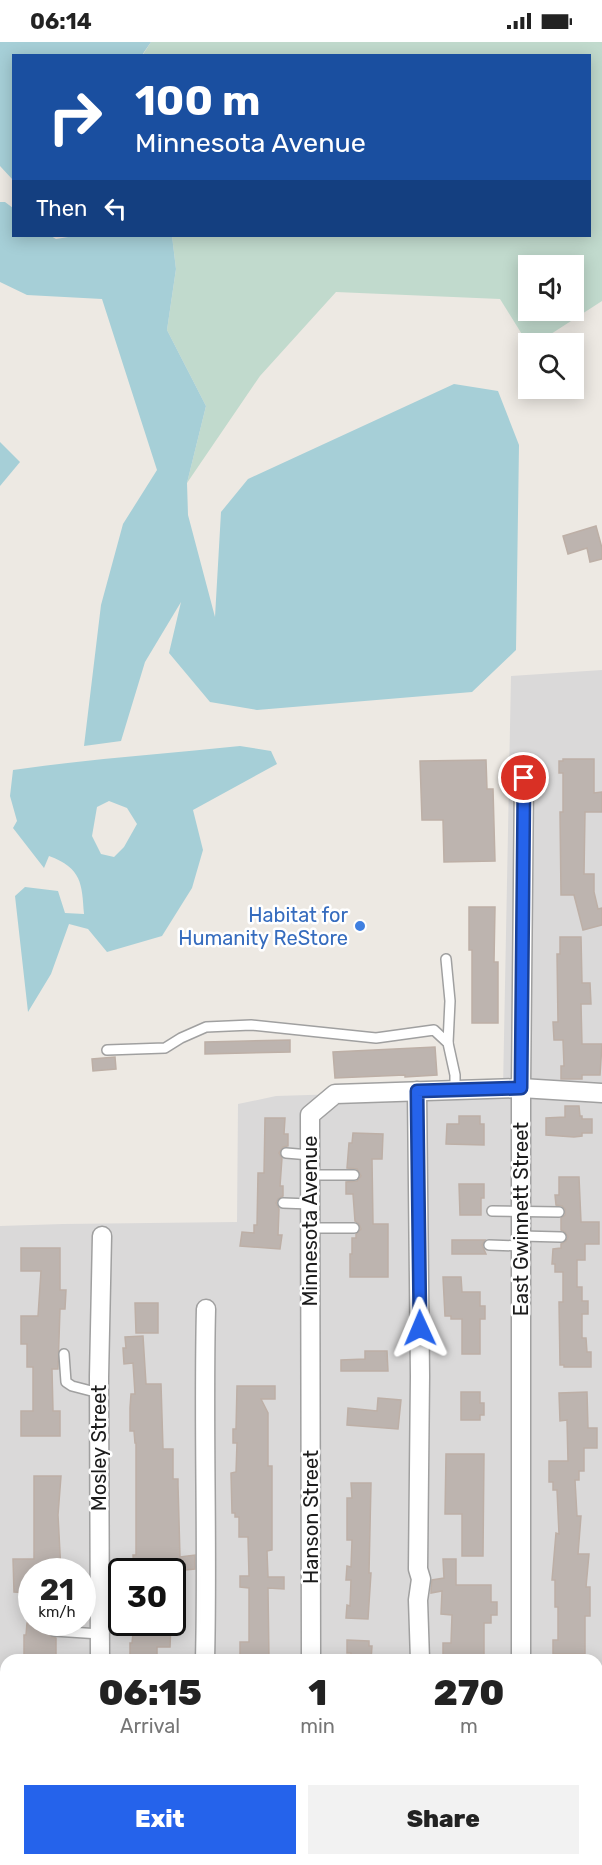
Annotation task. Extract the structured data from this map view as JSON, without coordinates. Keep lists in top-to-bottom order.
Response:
{
  "streets": {
    "street": [
      "East Gwinnett Street",
      "Minnesota Avenue",
      "Mosley Street",
      "Hanson Street"
    ]
  },
  "crossings": [
    ["East Gwinnett Street", "Minnesota Avenue"],
    ["Minnesota Avenue", "Hanson Street"]
  ],
  "places": ["Habitat for Humanity ReStore"],
  "page": {
    "status": "06:14",
    "turn": ["100 m", "Minnesota Avenue"],
    "then": "Then",
    "speed": "21 km/h",
    "limit": "30",
    "eta": [
      "06:15",
      "Arrival",
      "1",
      "min",
      "270",
      "m"
    ],
    "buttons": ["Exit", "Share"]
  }
}
